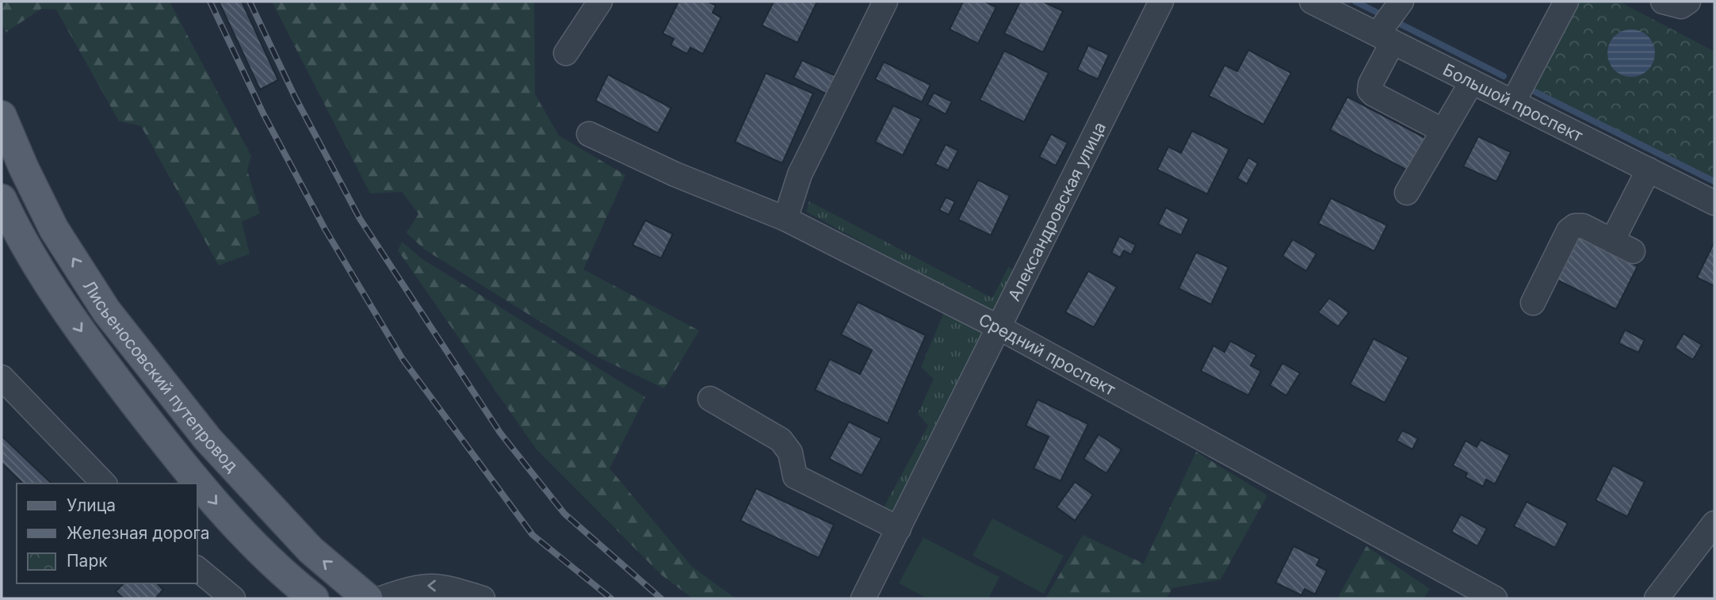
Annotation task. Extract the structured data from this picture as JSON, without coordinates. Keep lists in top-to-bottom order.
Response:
{
  "streets": {
    "main road": ["Лисьеносовский путепровод"],
    "street": ["Большой проспект", "Александровская улица", "Средний проспект"]
  },
  "crossings": [
    ["Александровская улица", "Средний проспект"]
  ],
  "legend": ["Улица", "Железная дорога", "Парк"]
}
